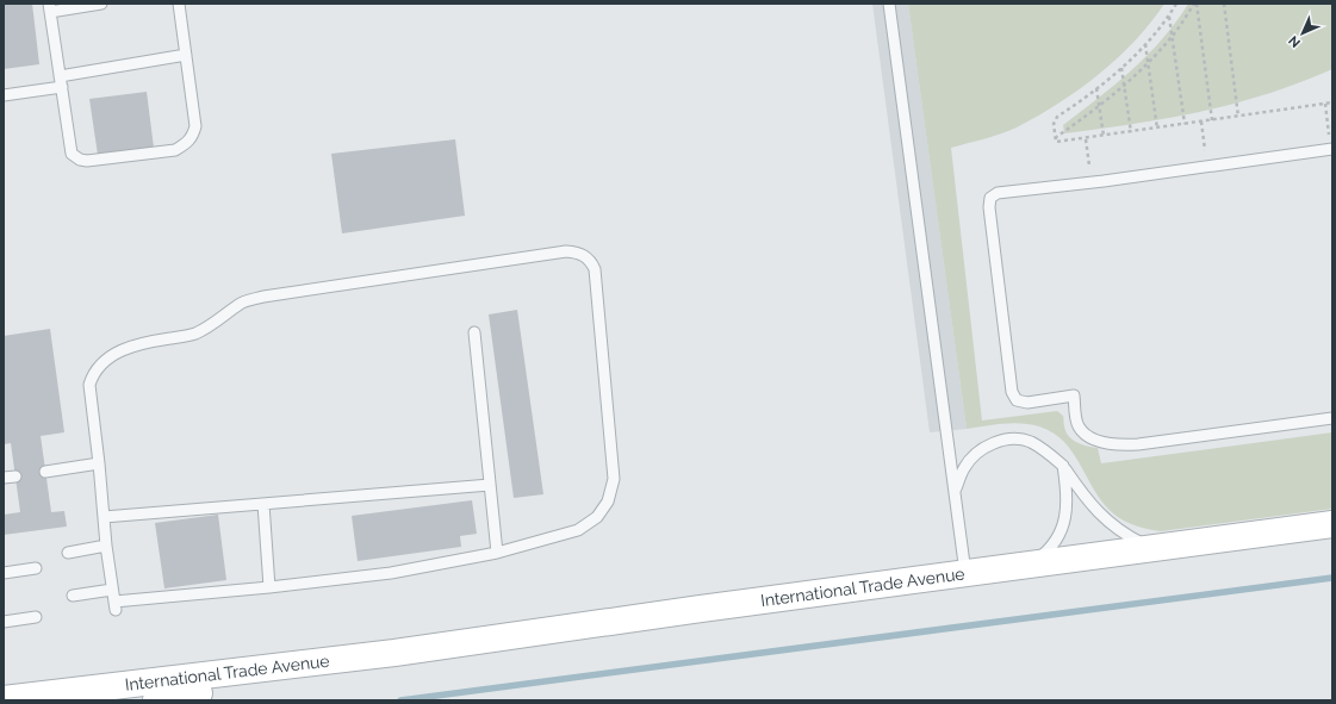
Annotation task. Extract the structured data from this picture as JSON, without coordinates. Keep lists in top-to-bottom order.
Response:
{
  "streets": {
    "street": ["International Trade Avenue"]
  },
  "north": "bottom left"
}
